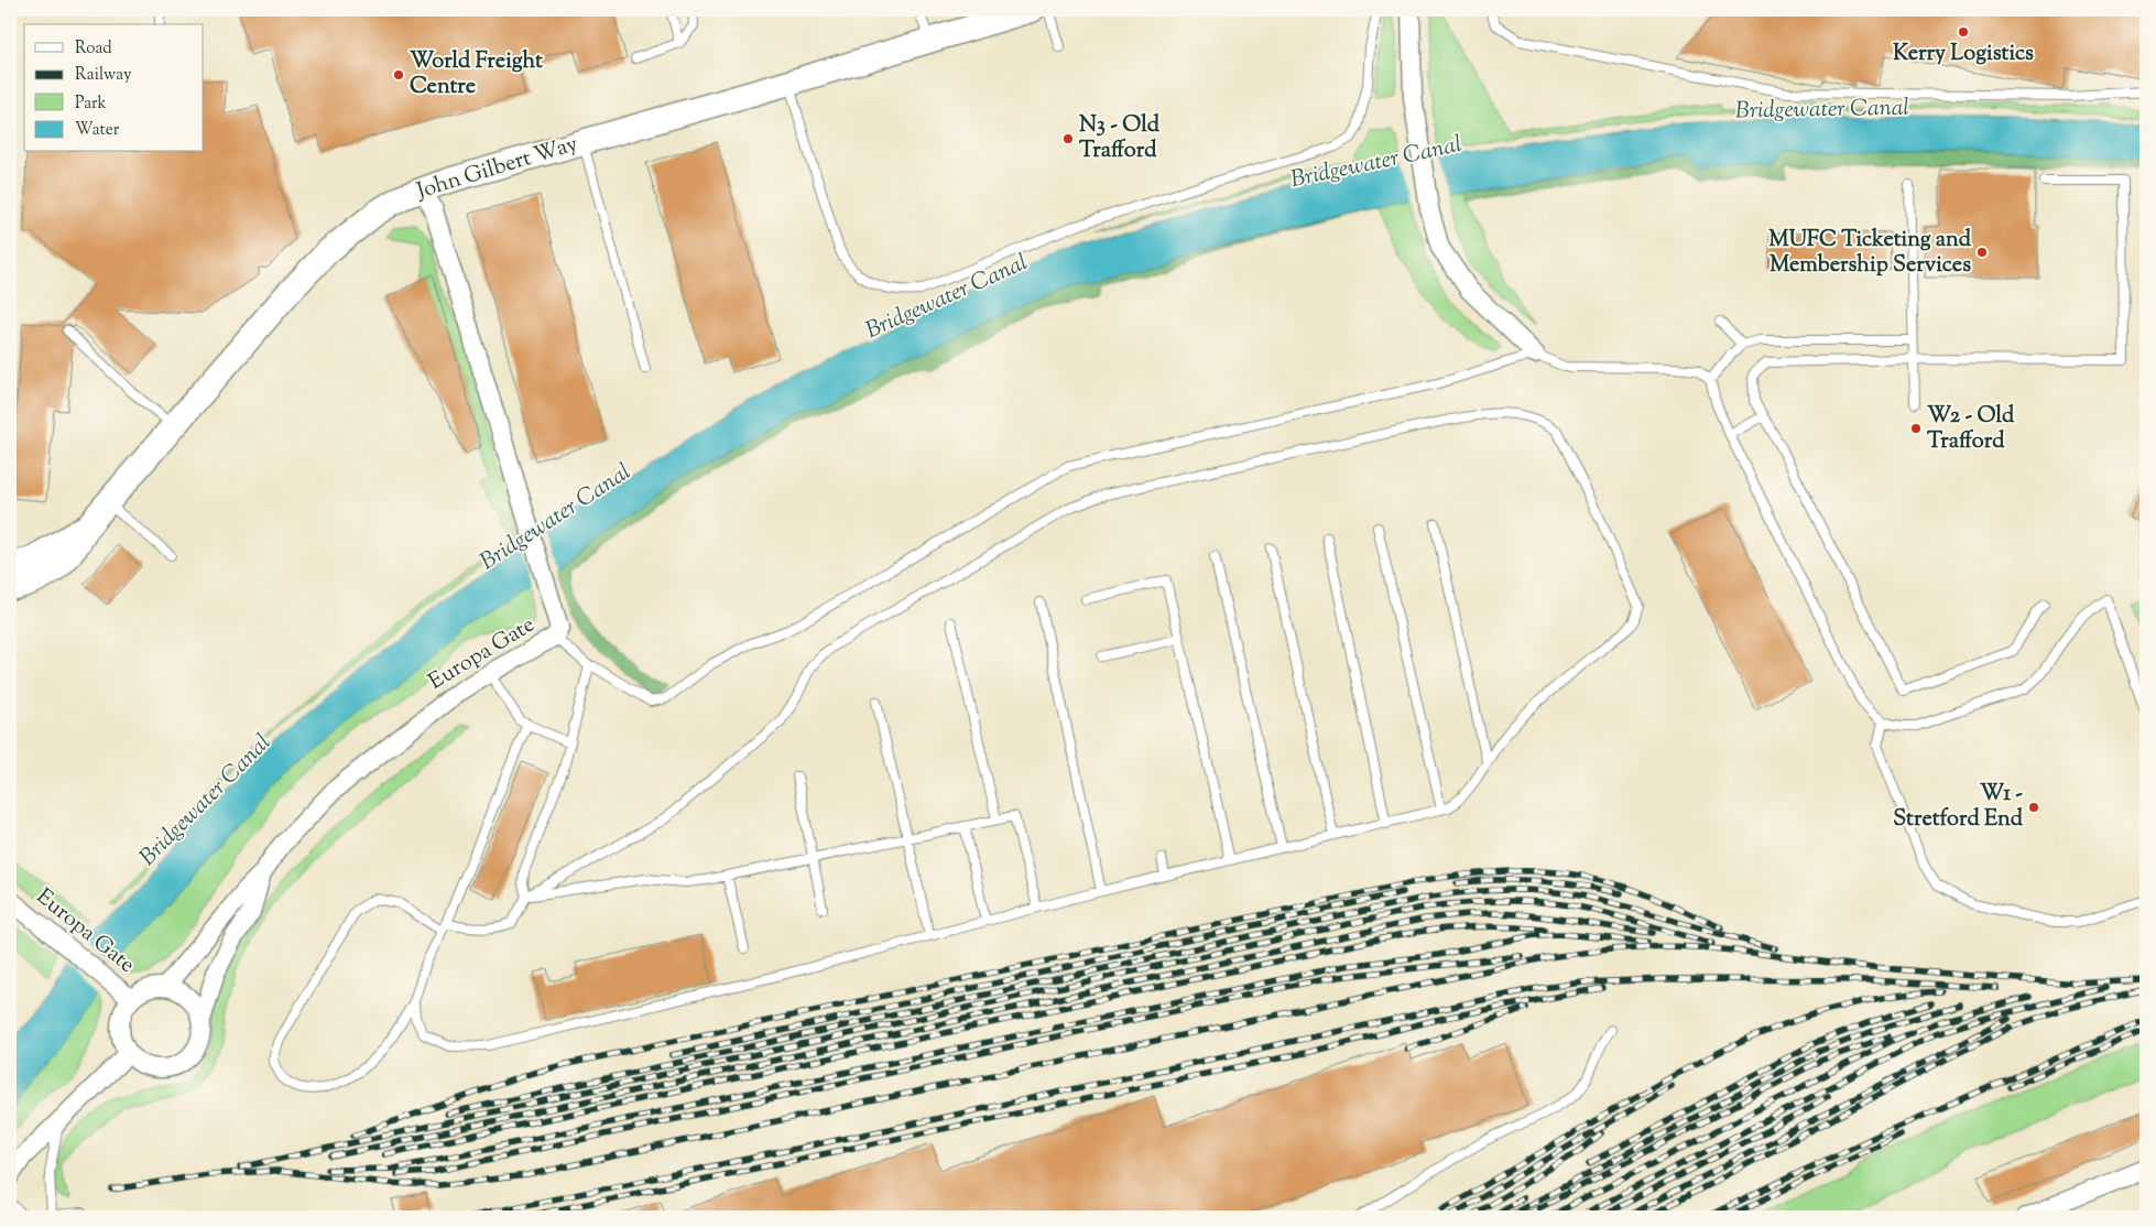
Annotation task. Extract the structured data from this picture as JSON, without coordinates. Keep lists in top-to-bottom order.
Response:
{
  "streets": {
    "street": ["John Gilbert Way", "Europa Gate"]
  },
  "crossings": [
    ["John Gilbert Way", "Europa Gate"]
  ],
  "water": ["Bridgewater Canal"],
  "places": [
    "Kerry Logistics",
    "World Freight Centre",
    "N3 - Old Trafford",
    "MUFC Ticketing and Membership Services",
    "W2 - Old Trafford",
    "W1 - Stretford End"
  ],
  "legend": [
    "Road",
    "Railway",
    "Park",
    "Water"
  ]
}
